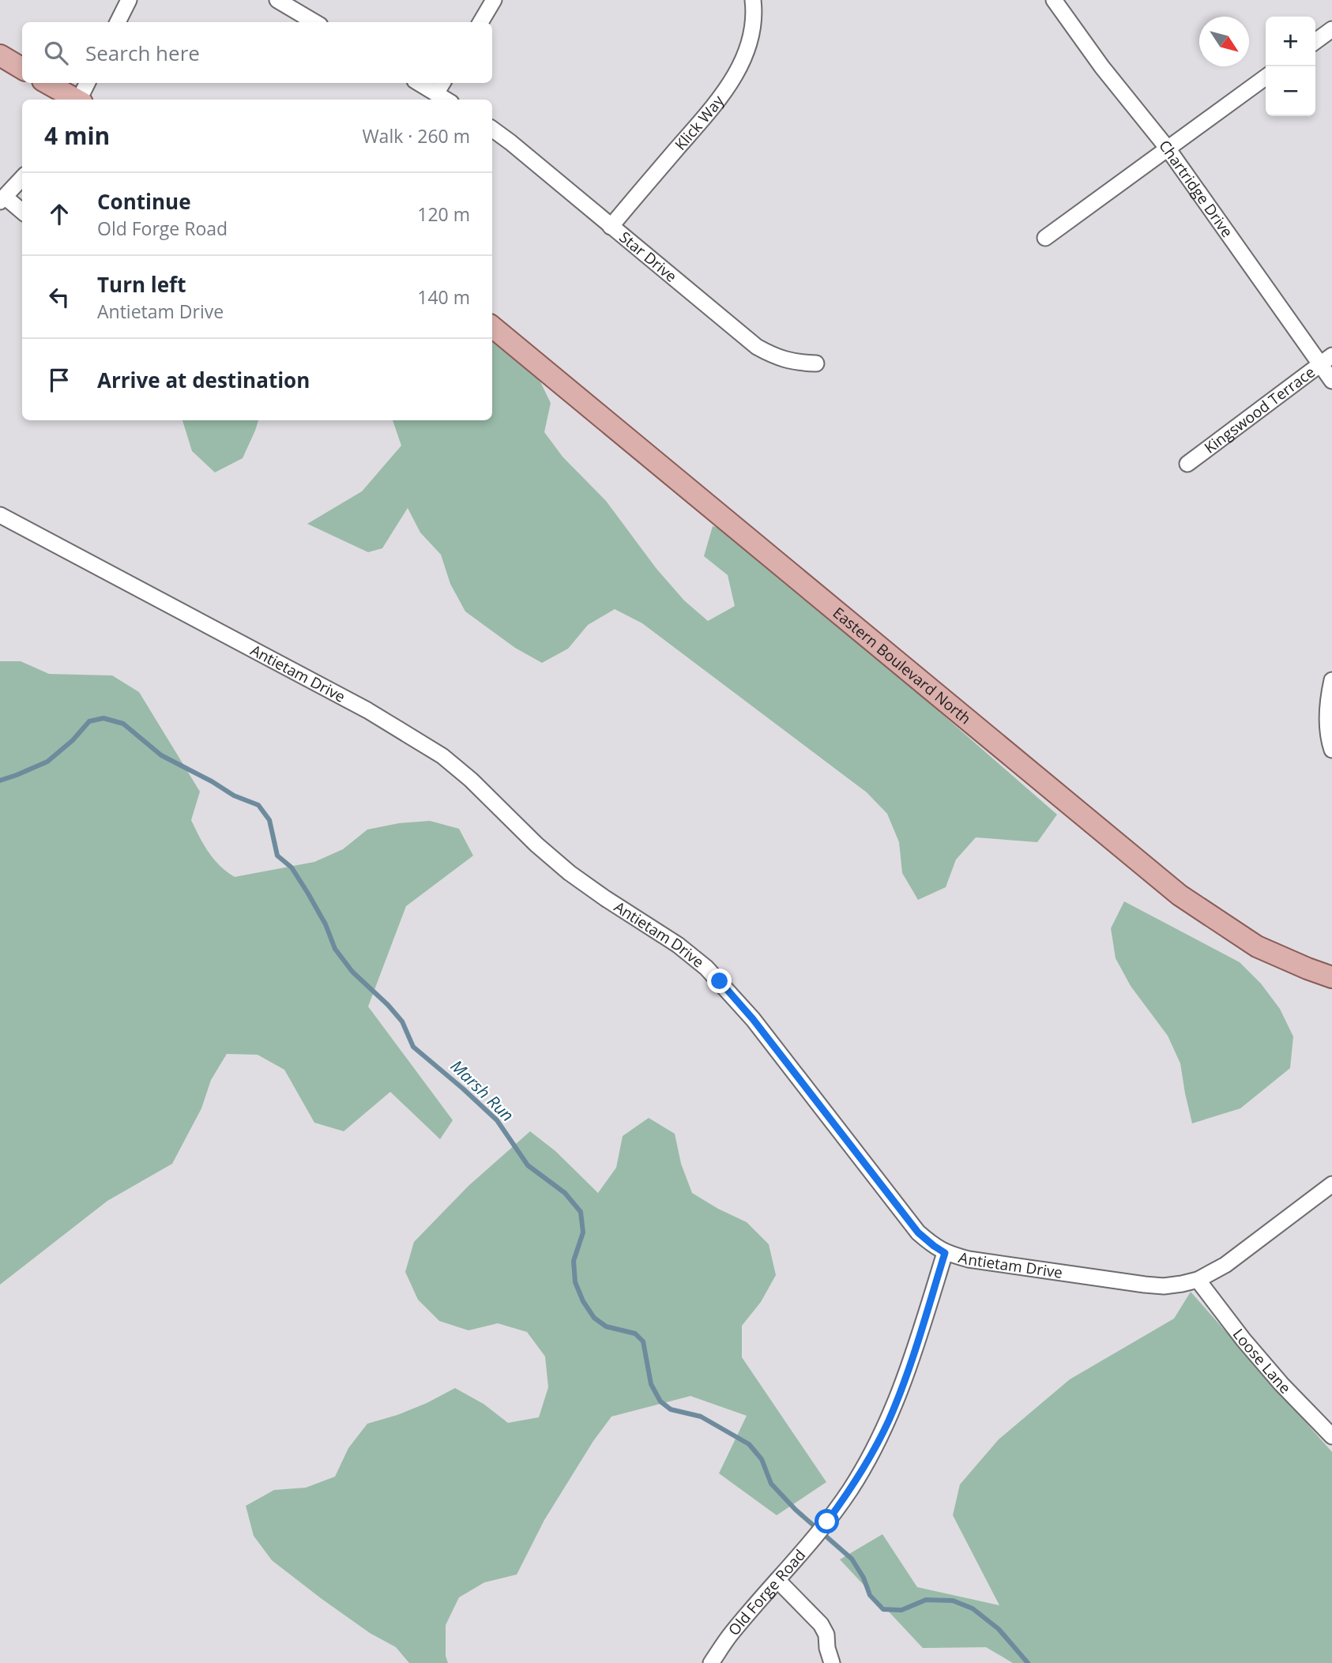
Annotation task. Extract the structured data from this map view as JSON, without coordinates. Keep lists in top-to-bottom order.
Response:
{
  "streets": {
    "main road": ["Eastern Boulevard North"],
    "street": [
      "Klick Way",
      "Chartridge Drive",
      "Star Drive",
      "Kingswood Terrace",
      "Antietam Drive",
      "Loose Lane",
      "Old Forge Road"
    ]
  },
  "crossings": [
    ["Klick Way", "Star Drive"],
    ["Chartridge Drive", "Kingswood Terrace"],
    ["Antietam Drive", "Loose Lane"],
    ["Antietam Drive", "Old Forge Road"]
  ],
  "water": ["Marsh Run"],
  "north": "bottom right",
  "page": {
    "map_buttons": ["+", "−"],
    "search": "Search here",
    "heading": ["4 min", "Walk · 260 m"],
    "list": [
      ["Continue", "Old Forge Road", "120 m"],
      ["Turn left", "Antietam Drive", "140 m"],
      "Arrive at destination"
    ]
  }
}
